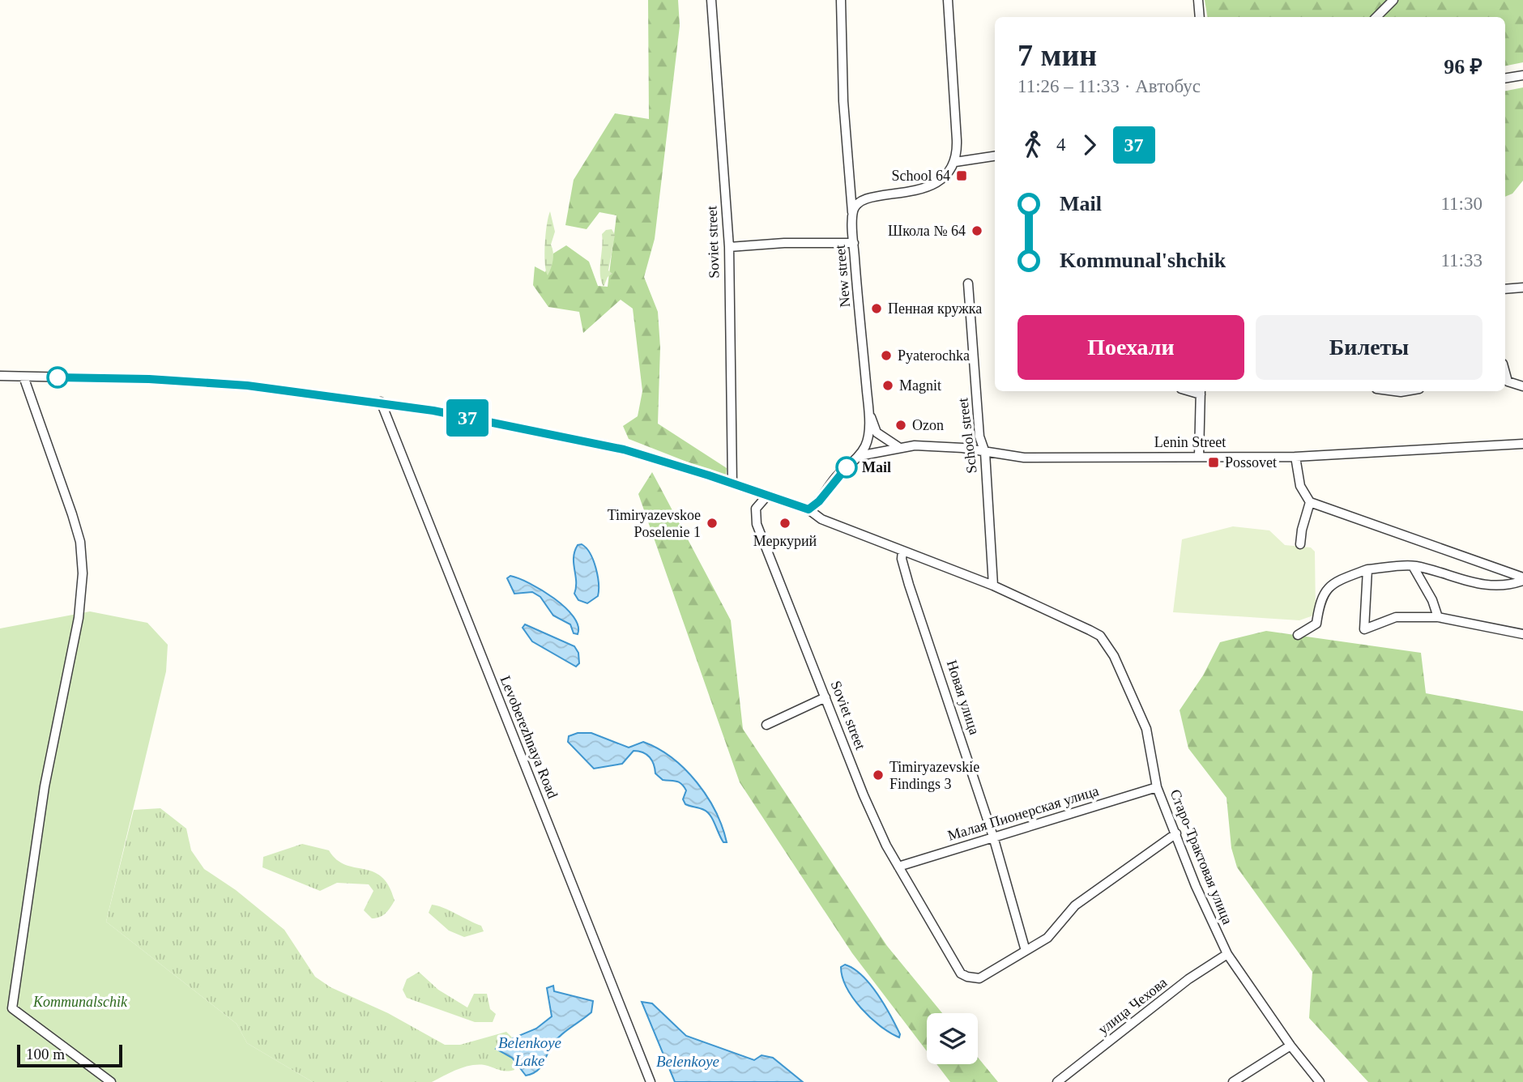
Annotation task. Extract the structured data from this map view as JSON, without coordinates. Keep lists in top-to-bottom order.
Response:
{
  "streets": {
    "street": [
      "Soviet street",
      "New street",
      "School street",
      "Lenin Street",
      "Новая улица",
      "Levoberezhnaya Road",
      "Малая Пионерская улица",
      "Старо-Трактовая улица",
      "улица Чехова"
    ]
  },
  "crossings": [
    ["Soviet street", "Новая улица"],
    ["Soviet street", "Малая Пионерская улица"],
    ["Soviet street", "Старо-Трактовая улица"],
    ["New street", "Lenin Street"],
    ["School street", "Lenin Street"],
    ["School street", "Старо-Трактовая улица"],
    ["Новая улица", "Малая Пионерская улица"],
    ["Новая улица", "Старо-Трактовая улица"],
    ["Levoberezhnaya Road", "Старо-Трактовая улица"],
    ["Малая Пионерская улица", "Старо-Трактовая улица"],
    ["Старо-Трактовая улица", "улица Чехова"]
  ],
  "water": ["Belenkoye Lake", "Belenkoye"],
  "parks": ["Kommunalschik"],
  "places": {
    "transit": ["School 64", "Possovet"],
    "other": [
      "Школа № 64",
      "Пенная кружка",
      "Pyaterochka",
      "Magnit",
      "Ozon",
      "Mail",
      "Timiryazevskoe Poselenie 1",
      "Меркурий",
      "Timiryazevskie Findings 3"
    ]
  },
  "lines": ["bus line 37"],
  "scale_bar": "100 m",
  "page": {
    "on_map": "37",
    "heading": ["7 мин", "11:26 – 11:33 · Автобус", "96 ₽"],
    "legs": ["4", "37"],
    "list": [
      {
        "name": "Mail",
        "value": "11:30"
      },
      {
        "name": "Kommunal'shchik",
        "value": "11:33"
      }
    ],
    "buttons": ["Поехали", "Билеты"],
    "scale": "100 m"
  }
}
